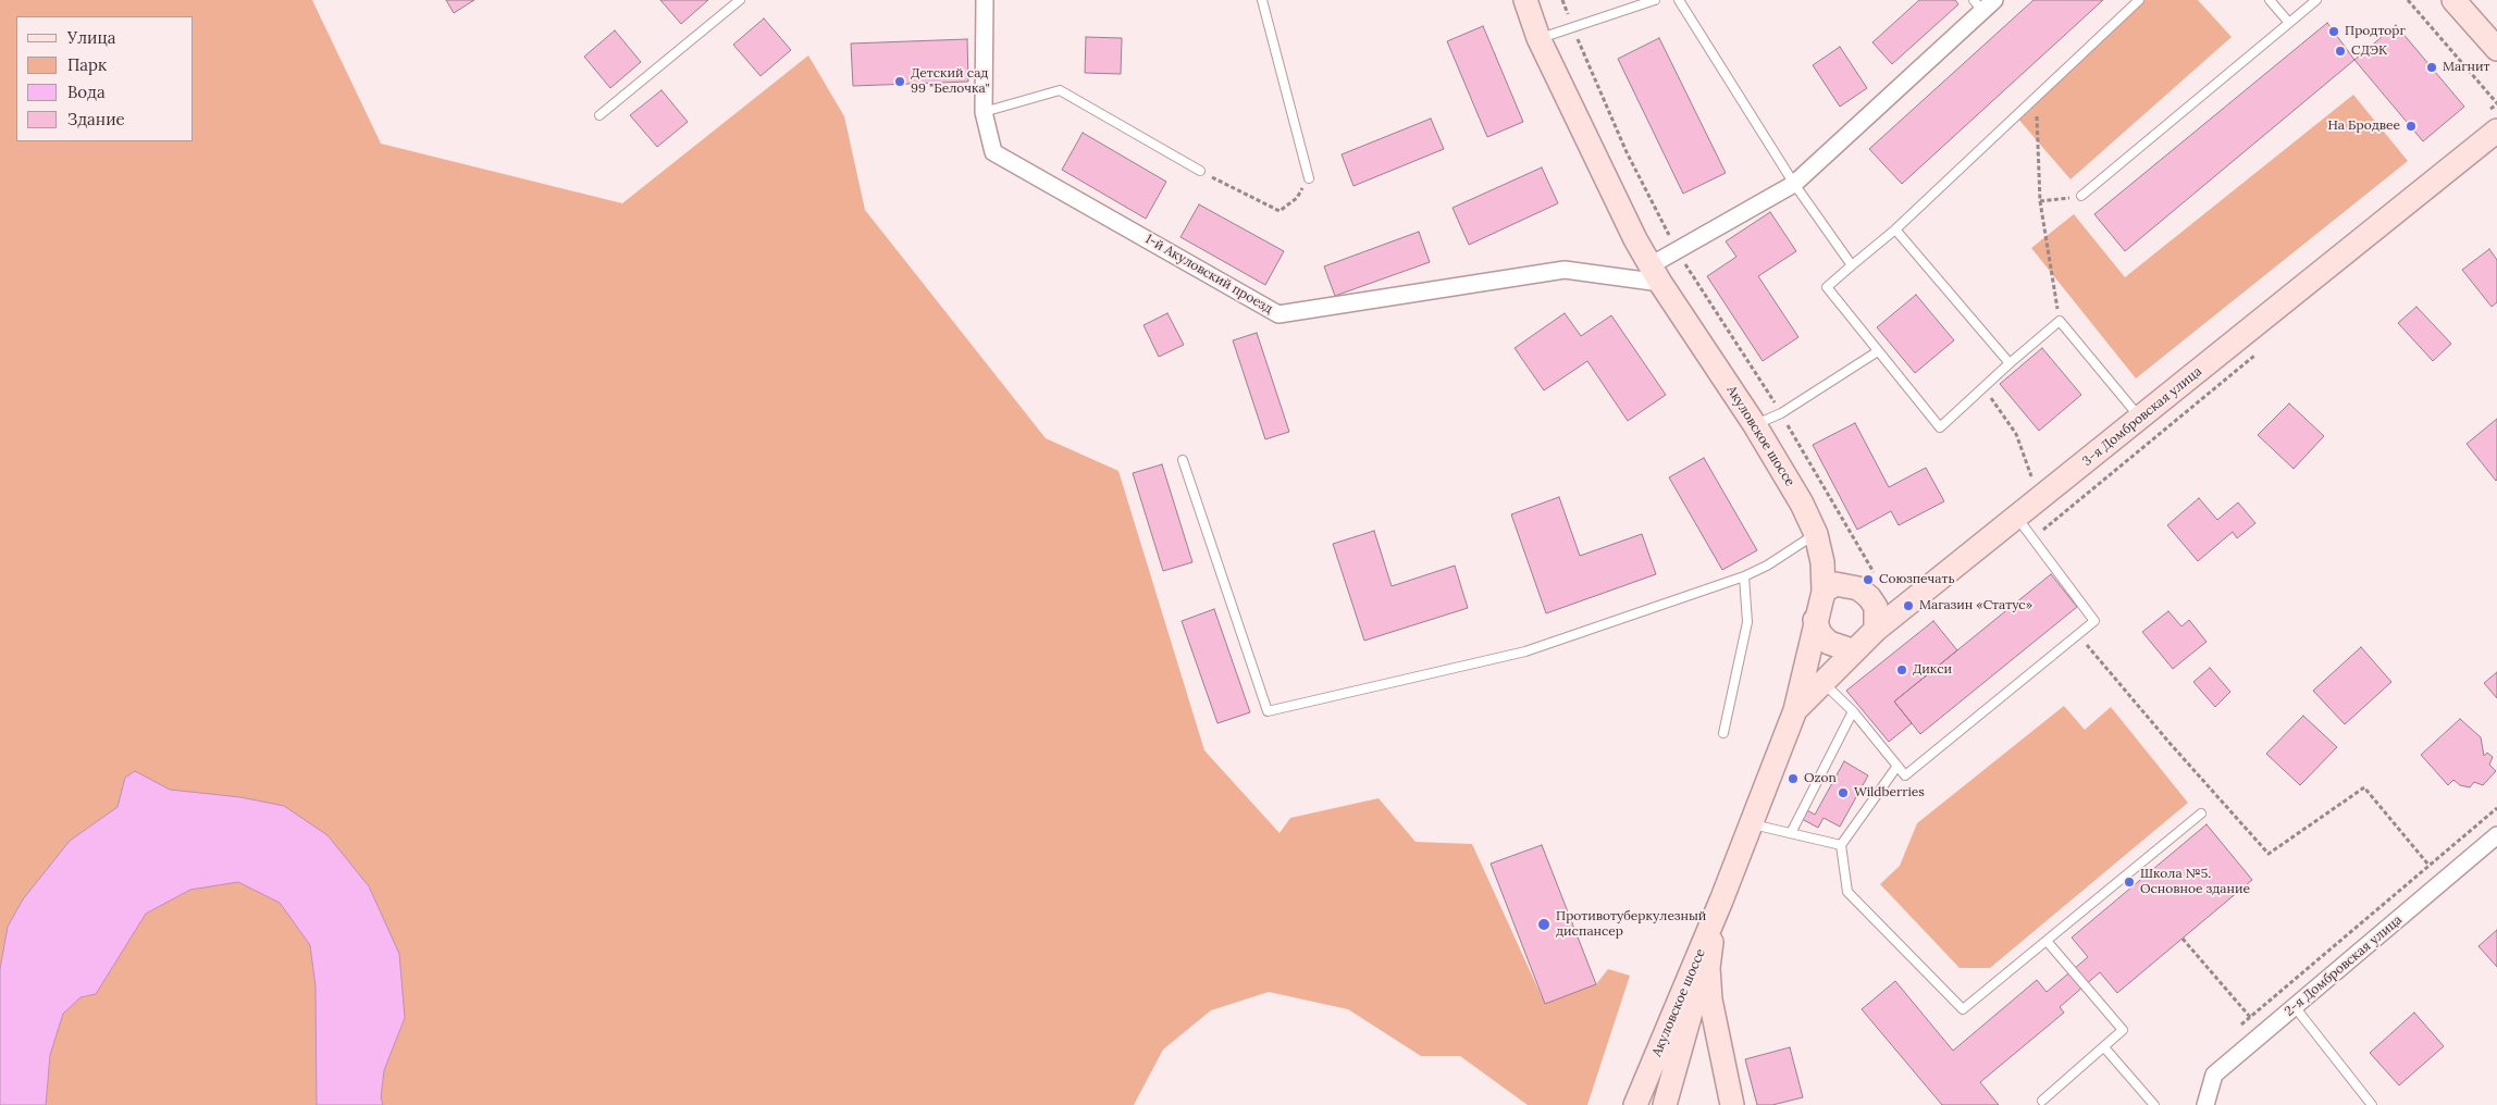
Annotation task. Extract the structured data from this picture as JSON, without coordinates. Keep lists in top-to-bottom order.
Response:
{
  "streets": {
    "street": [
      "1-й Акуловский проезд",
      "3-я Домбровская улица",
      "Акуловское шоссе",
      "2-я Домбровская улица"
    ]
  },
  "crossings": [
    ["1-й Акуловский проезд", "Акуловское шоссе"],
    ["3-я Домбровская улица", "Акуловское шоссе"]
  ],
  "places": [
    "Продторг",
    "СДЭК",
    "Магнит",
    "Детский сад 99 \"Белочка\"",
    "На Бродвее",
    "Союзпечать",
    "Магазин «Статус»",
    "Дикси",
    "Ozon",
    "Wildberries",
    "Школа №5. Основное здание",
    "Противотуберкулезный диспансер"
  ],
  "legend": [
    "Улица",
    "Парк",
    "Вода",
    "Здание"
  ]
}
